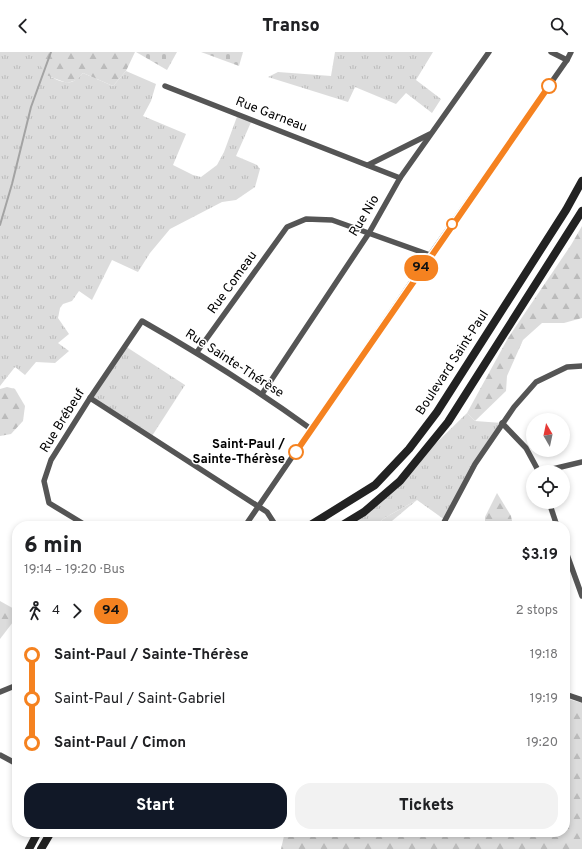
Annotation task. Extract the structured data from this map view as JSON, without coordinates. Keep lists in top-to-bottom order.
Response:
{
  "streets": {
    "main road": ["Boulevard Saint-Paul"],
    "street": [
      "Rue Garneau",
      "Rue Nio",
      "Rue Comeau",
      "Rue Sainte-Thérèse",
      "Rue Brébeuf"
    ]
  },
  "crossings": [
    ["Rue Garneau", "Rue Nio"],
    ["Rue Nio", "Rue Comeau"],
    ["Rue Nio", "Rue Sainte-Thérèse"],
    ["Rue Comeau", "Rue Sainte-Thérèse"],
    ["Rue Sainte-Thérèse", "Rue Brébeuf"]
  ],
  "places": ["Saint-Paul / Sainte-Thérèse"],
  "lines": ["bus line 94"],
  "north": "top",
  "page": {
    "header": "Transo",
    "on_map": "94",
    "heading": ["6 min", "19:14 – 19:20 · Bus", "$3.19"],
    "legs": ["4", "94", "2 stops"],
    "list": [
      {
        "name": "Saint-Paul / Sainte-Thérèse",
        "value": "19:18"
      },
      {
        "name": "Saint-Paul / Saint-Gabriel",
        "value": "19:19"
      },
      {
        "name": "Saint-Paul / Cimon",
        "value": "19:20"
      }
    ],
    "buttons": ["Start", "Tickets"]
  }
}
